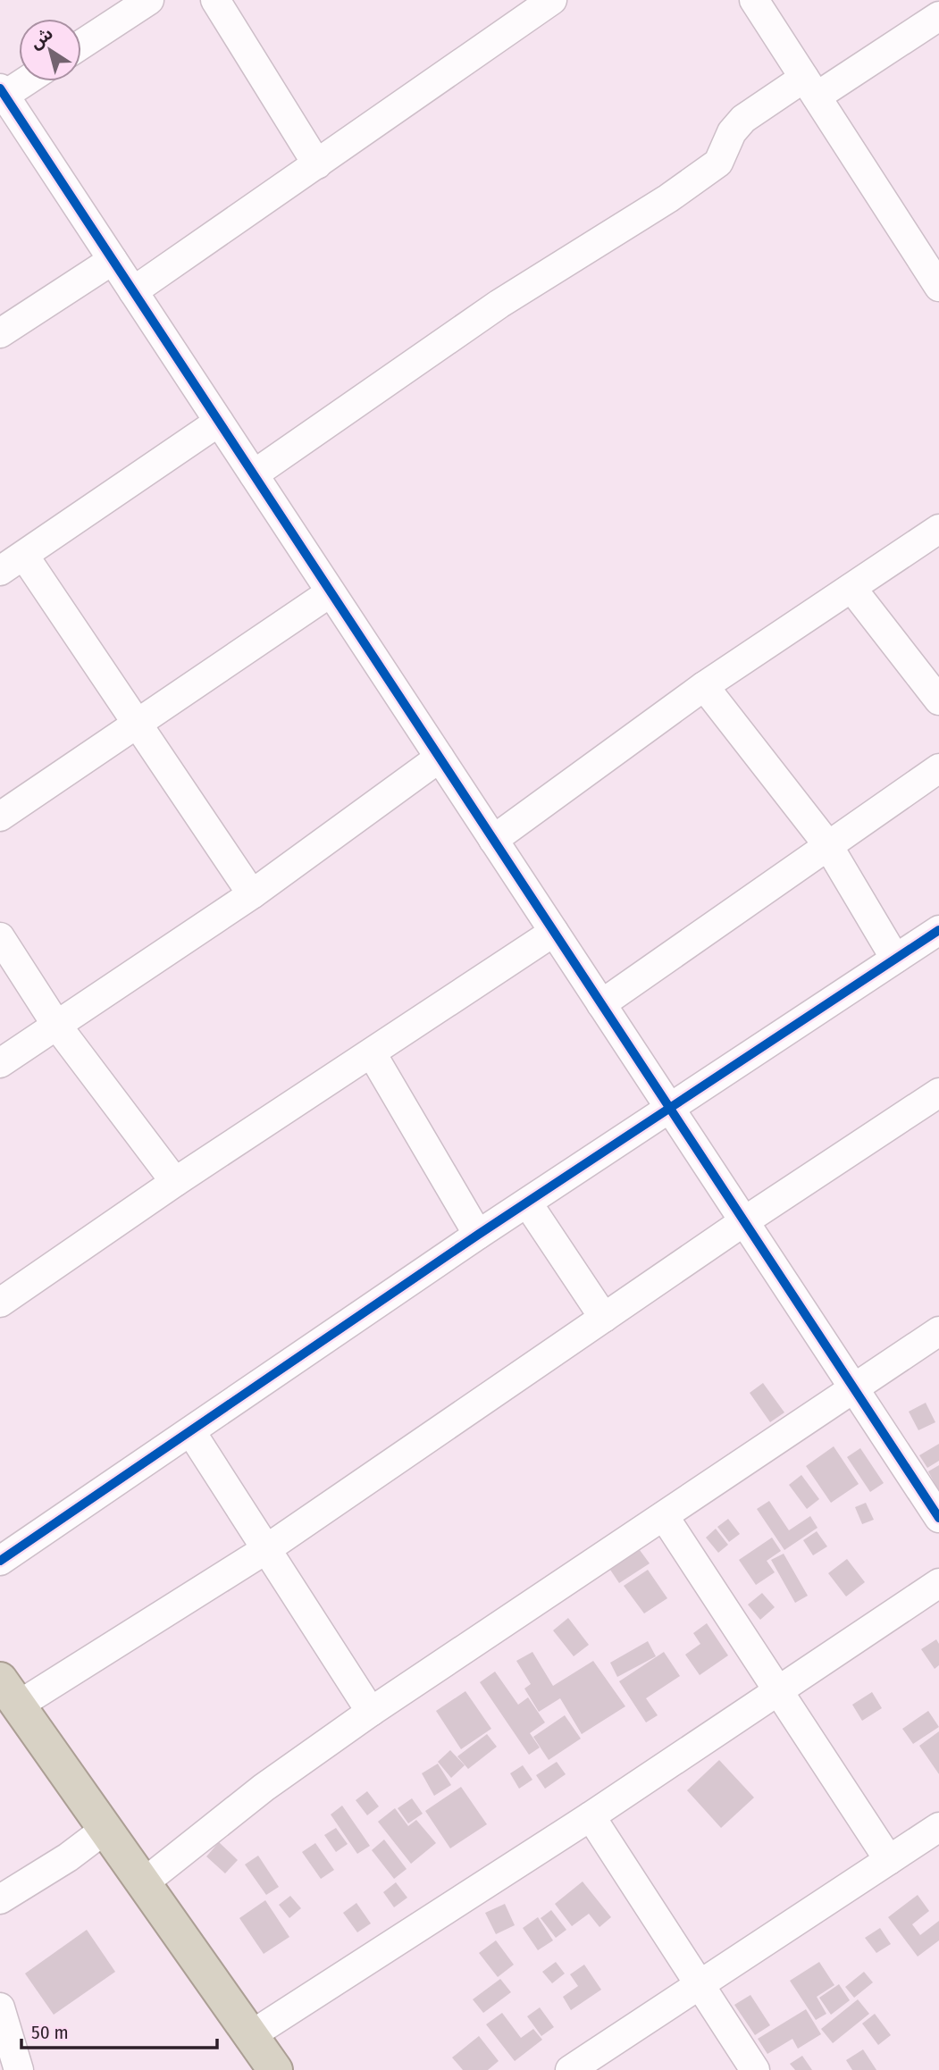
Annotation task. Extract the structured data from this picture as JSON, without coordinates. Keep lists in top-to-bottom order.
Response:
{
  "scale_bar": "50 m",
  "north": "top left"
}
